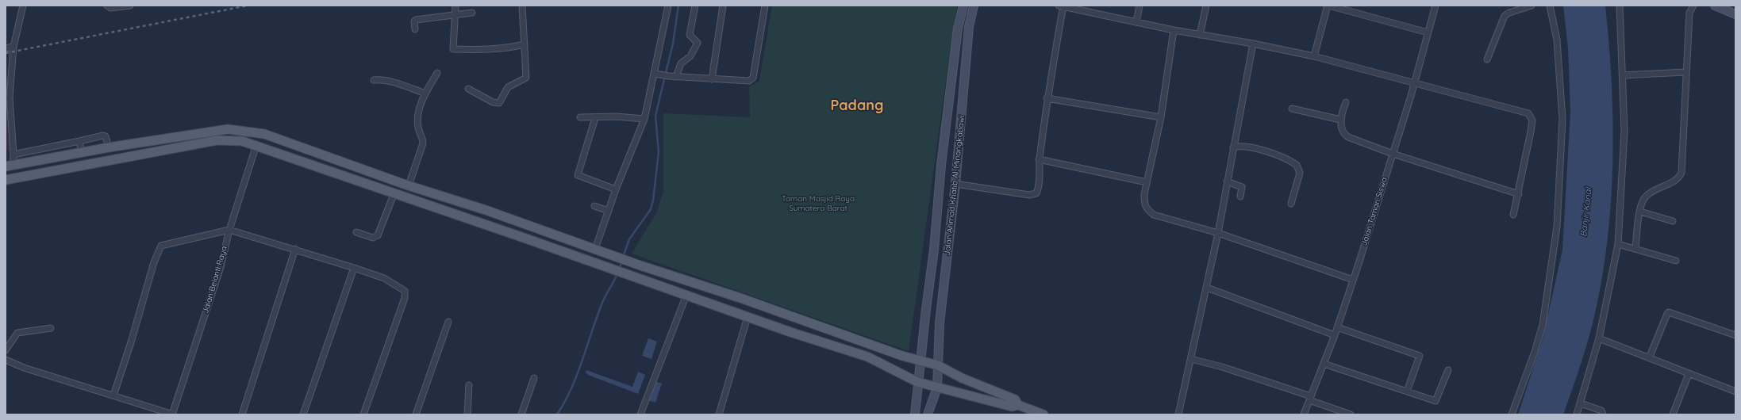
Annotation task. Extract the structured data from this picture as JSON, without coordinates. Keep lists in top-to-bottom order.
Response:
{
  "streets": {
    "main road": ["Jalan Ahmad Khatib Al-Minangkabawi"],
    "street": ["Jalan Taman Siswa", "Jalan Belanti Raya"]
  },
  "districts": ["Padang"],
  "water": ["Banjir Kanal"],
  "parks": ["Taman Masjid Raya Sumatera Barat"]
}
